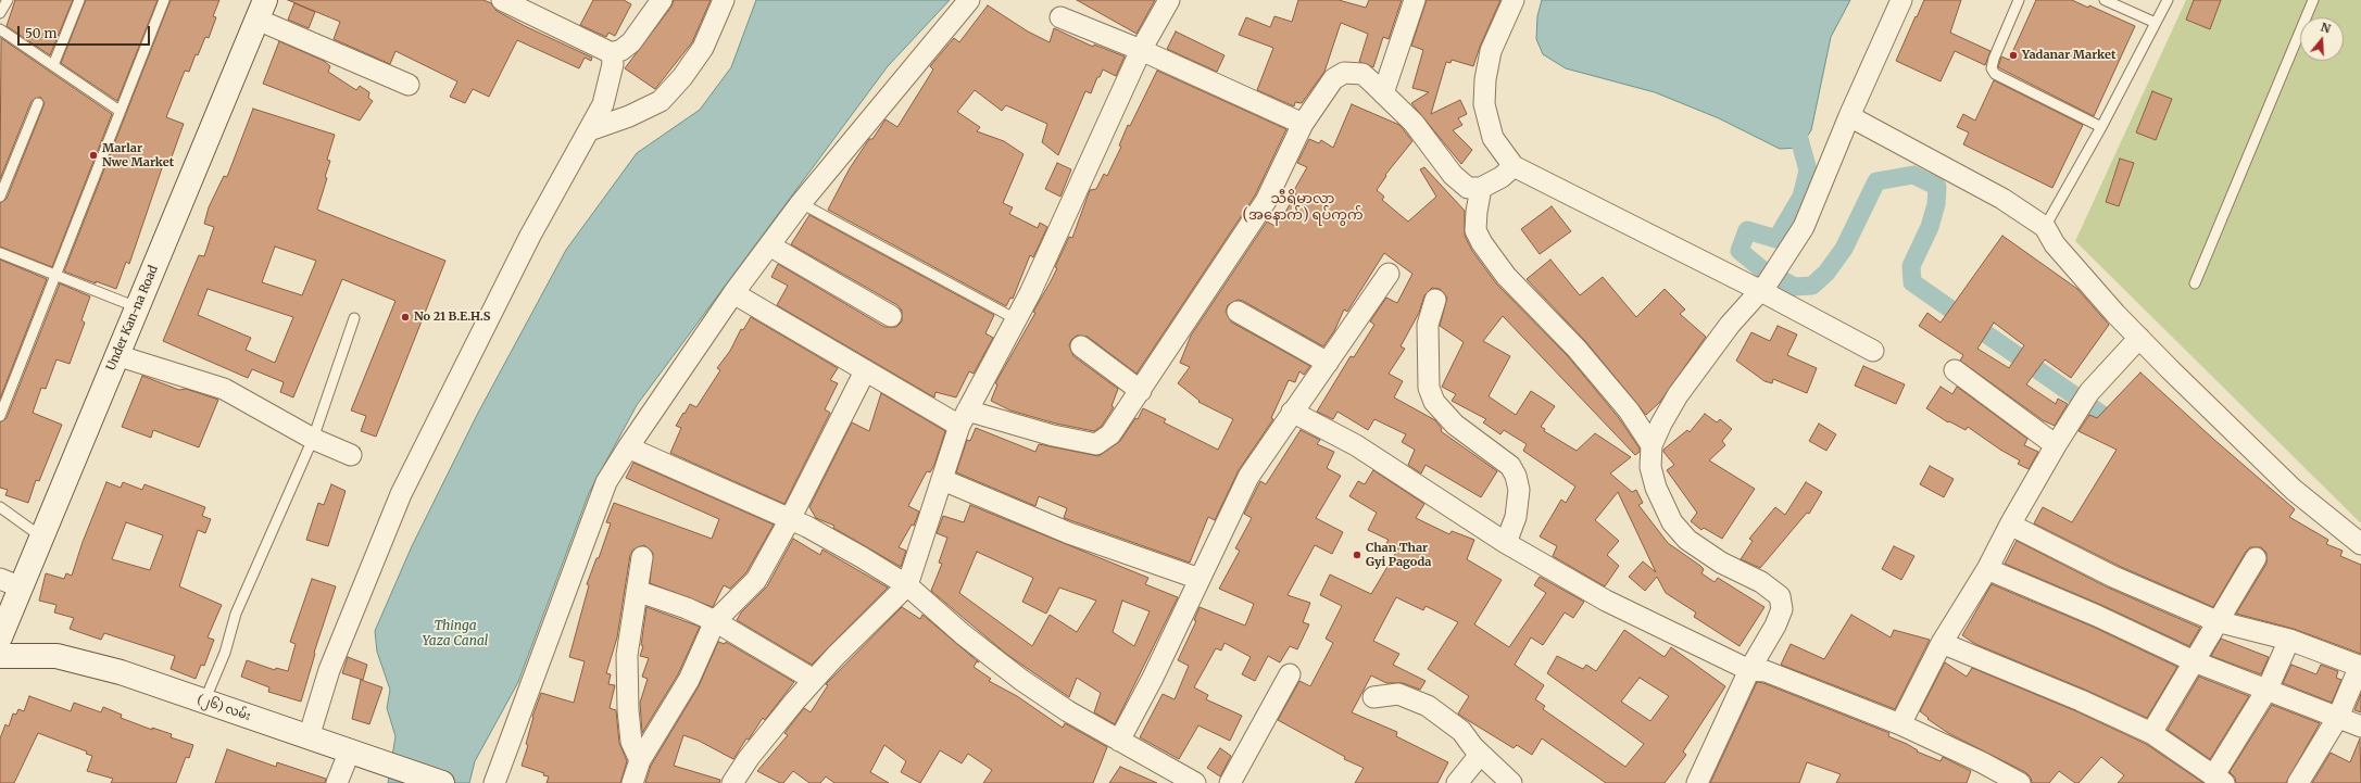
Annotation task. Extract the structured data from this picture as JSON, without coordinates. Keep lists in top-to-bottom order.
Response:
{
  "streets": {
    "street": ["Under Kan-na Road", "(၂၆) လမ်း"]
  },
  "districts": ["သီရိမာလာ (အနောက်) ရပ်ကွက်"],
  "water": ["Thinga Yaza Canal"],
  "places": [
    "Yadanar Market",
    "Marlar Nwe Market",
    "No 21 B.E.H.S",
    "Chan Thar Gyi Pagoda"
  ],
  "scale_bar": "50 m",
  "north": "top"
}
